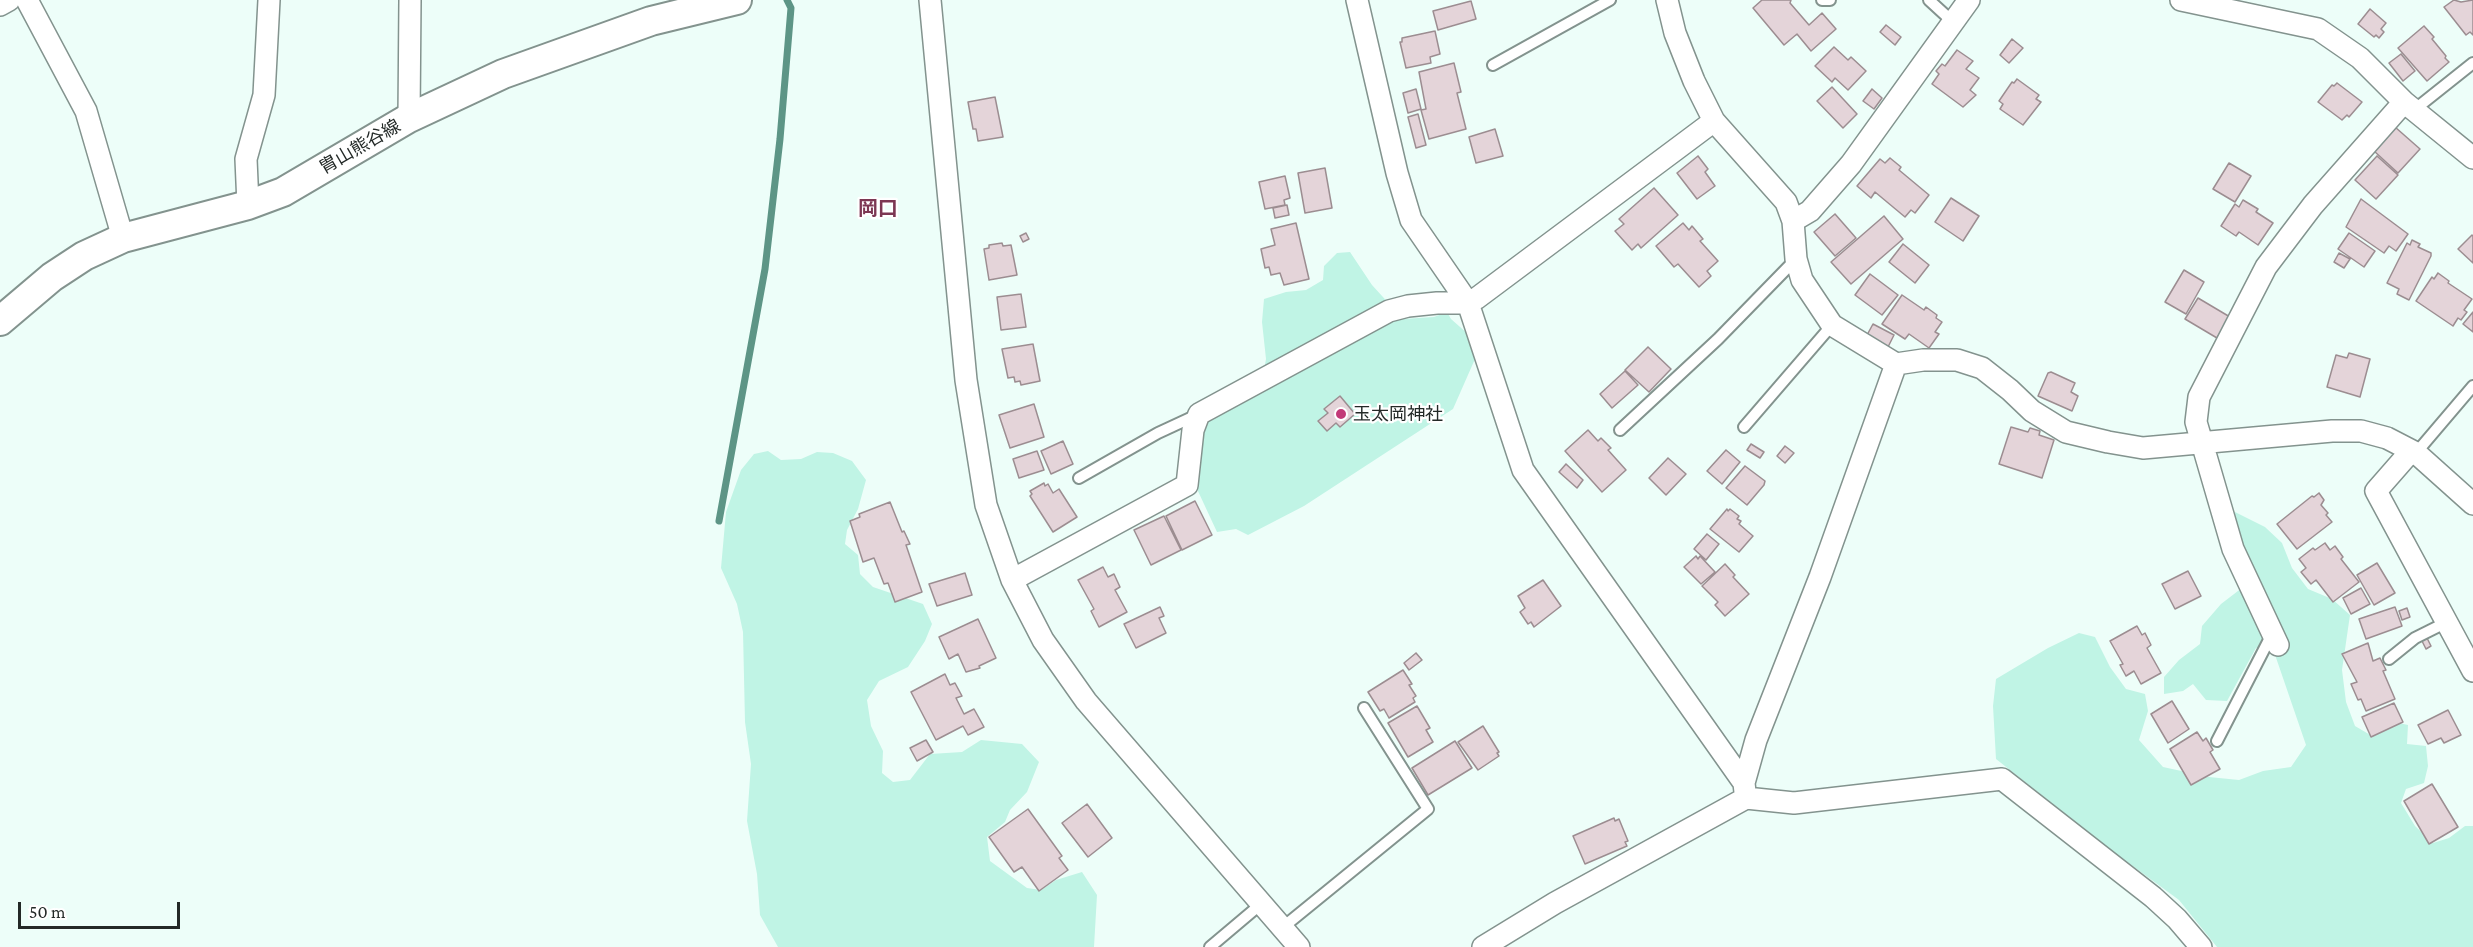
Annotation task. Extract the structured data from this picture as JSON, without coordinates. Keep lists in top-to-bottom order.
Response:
{
  "streets": {
    "main road": ["胄山熊谷線"]
  },
  "districts": ["岡口"],
  "places": ["玉太岡神社"],
  "scale_bar": "50 m"
}
